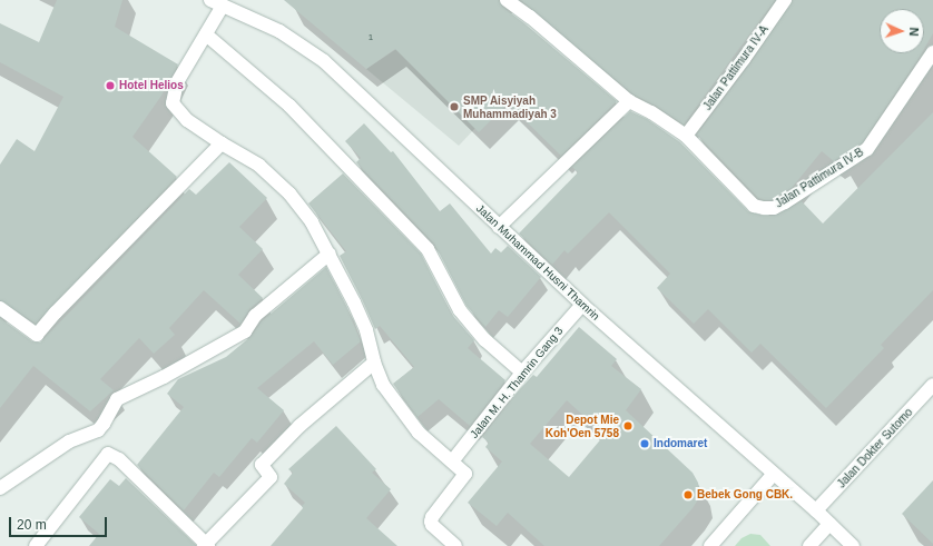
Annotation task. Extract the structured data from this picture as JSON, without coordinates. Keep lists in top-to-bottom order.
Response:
{
  "streets": {
    "street": [
      "Jalan Pattimura IV-A",
      "Jalan Pattimura IV-B",
      "Jalan Muhammad Husni Thamrin",
      "Jalan M. H. Thamrin Gang 3",
      "Jalan Dokter Sutomo"
    ]
  },
  "crossings": [
    ["Jalan Pattimura IV-A", "Jalan Pattimura IV-B"],
    ["Jalan Muhammad Husni Thamrin", "Jalan M. H. Thamrin Gang 3"],
    ["Jalan Muhammad Husni Thamrin", "Jalan Dokter Sutomo"]
  ],
  "places": [
    "Hotel Helios",
    "SMP Aisyiyah Muhammadiyah 3",
    "Depot Mie Koh'Oen 5758",
    "Indomaret",
    "Bebek Gong CBK."
  ],
  "house_numbers": ["1"],
  "scale_bar": "20 m",
  "north": "right"
}
